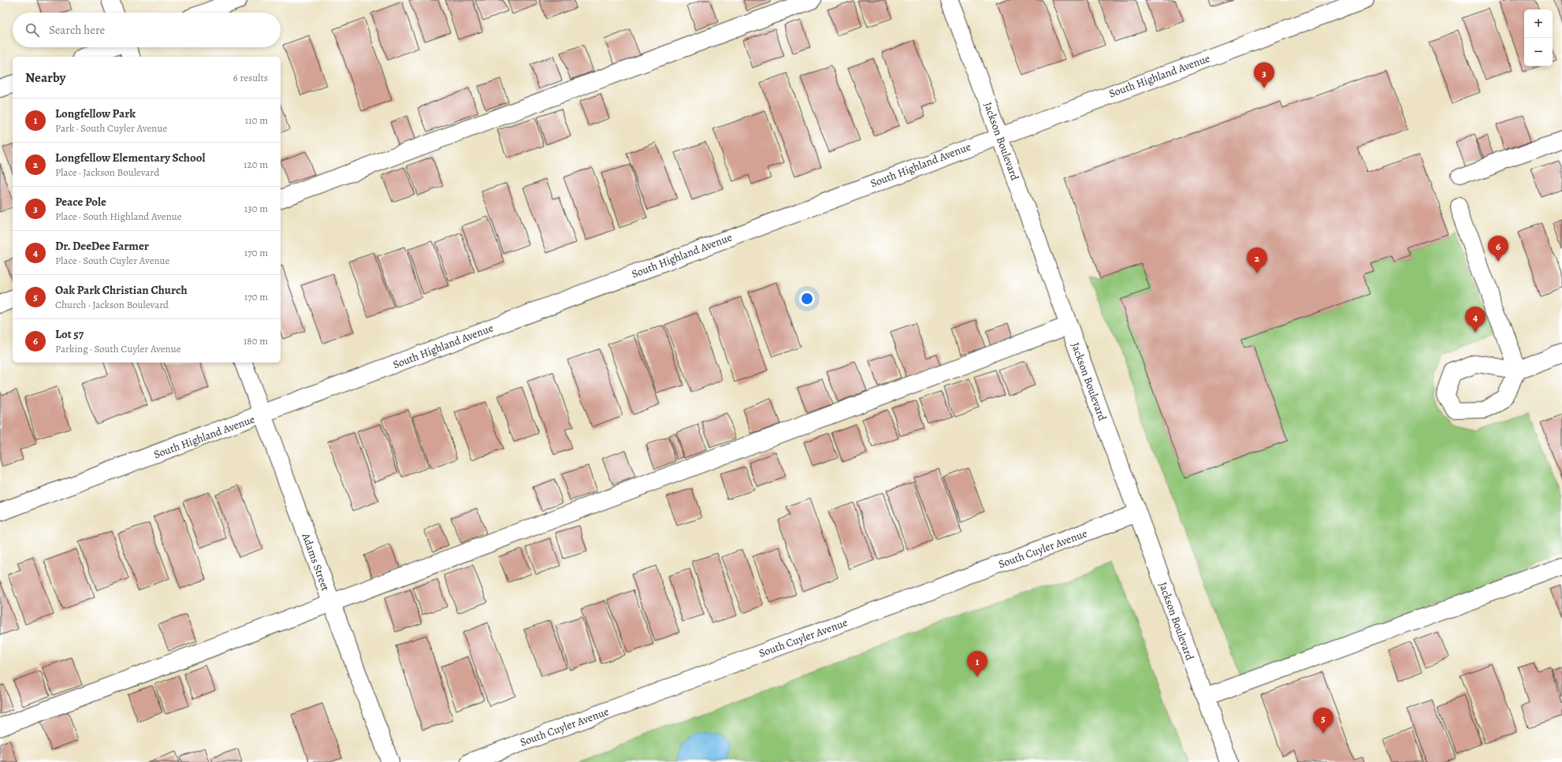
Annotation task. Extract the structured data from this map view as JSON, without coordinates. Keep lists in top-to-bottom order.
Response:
{
  "streets": {
    "street": [
      "South Highland Avenue",
      "Jackson Boulevard",
      "South Cuyler Avenue",
      "Adams Street"
    ]
  },
  "crossings": [
    ["South Highland Avenue", "Jackson Boulevard"],
    ["South Highland Avenue", "Adams Street"],
    ["Jackson Boulevard", "South Cuyler Avenue"]
  ],
  "page": {
    "map_buttons": ["+", "−"],
    "search": "Search here",
    "heading": ["Nearby", "6 results"],
    "pins": [
      "3",
      "6",
      "2",
      "4",
      "1",
      "5"
    ],
    "list": [
      {
        "mark": "1",
        "name": "Longfellow Park",
        "note": "Park · South Cuyler Avenue",
        "value": "110 m"
      },
      {
        "mark": "2",
        "name": "Longfellow Elementary School",
        "note": "Place · Jackson Boulevard",
        "value": "120 m"
      },
      {
        "mark": "3",
        "name": "Peace Pole",
        "note": "Place · South Highland Avenue",
        "value": "130 m"
      },
      {
        "mark": "4",
        "name": "Dr. DeeDee Farmer",
        "note": "Place · South Cuyler Avenue",
        "value": "170 m"
      },
      {
        "mark": "5",
        "name": "Oak Park Christian Church",
        "note": "Church · Jackson Boulevard",
        "value": "170 m"
      },
      {
        "mark": "6",
        "name": "Lot 57",
        "note": "Parking · South Cuyler Avenue",
        "value": "180 m"
      }
    ]
  }
}
